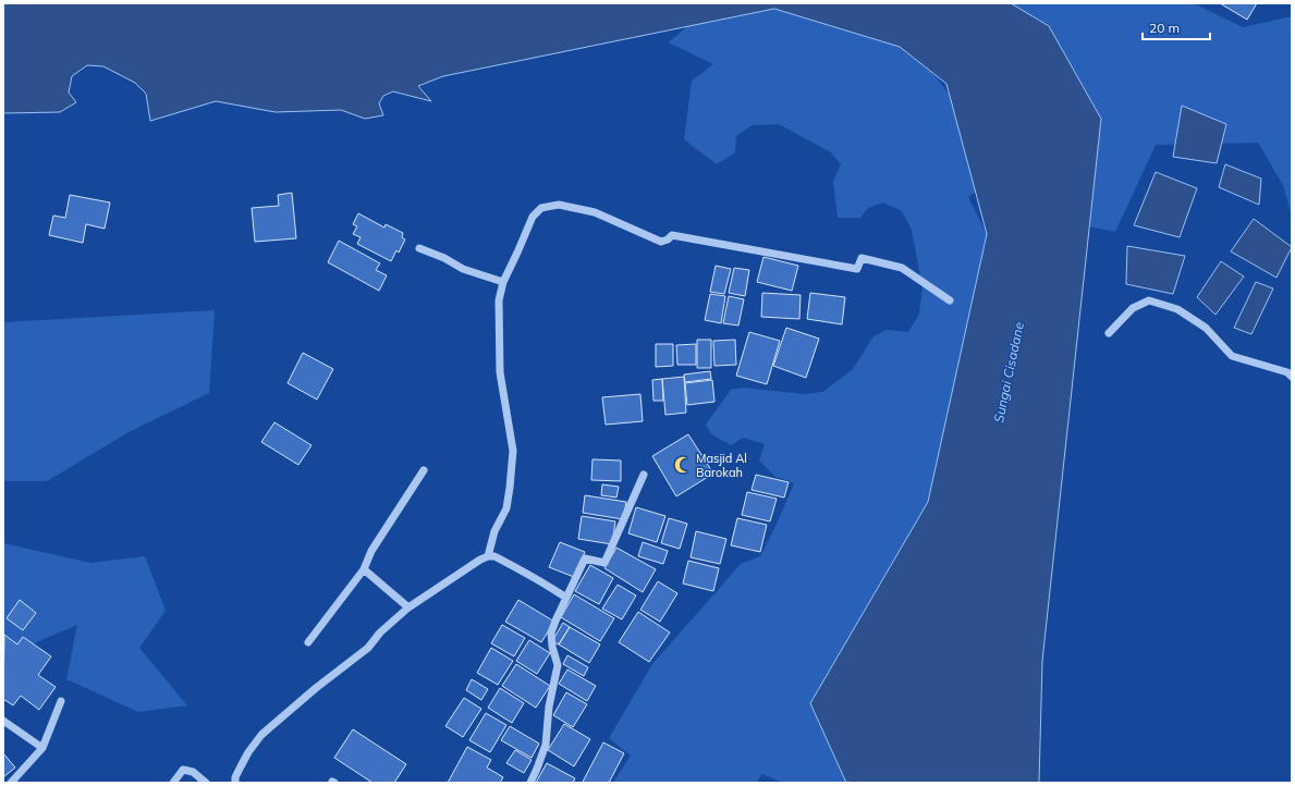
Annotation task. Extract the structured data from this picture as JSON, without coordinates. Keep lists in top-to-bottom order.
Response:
{
  "water": ["Sungai Cisadane"],
  "places": {
    "mosque": ["Masjid Al Barokah"]
  },
  "scale_bar": "20 m"
}
